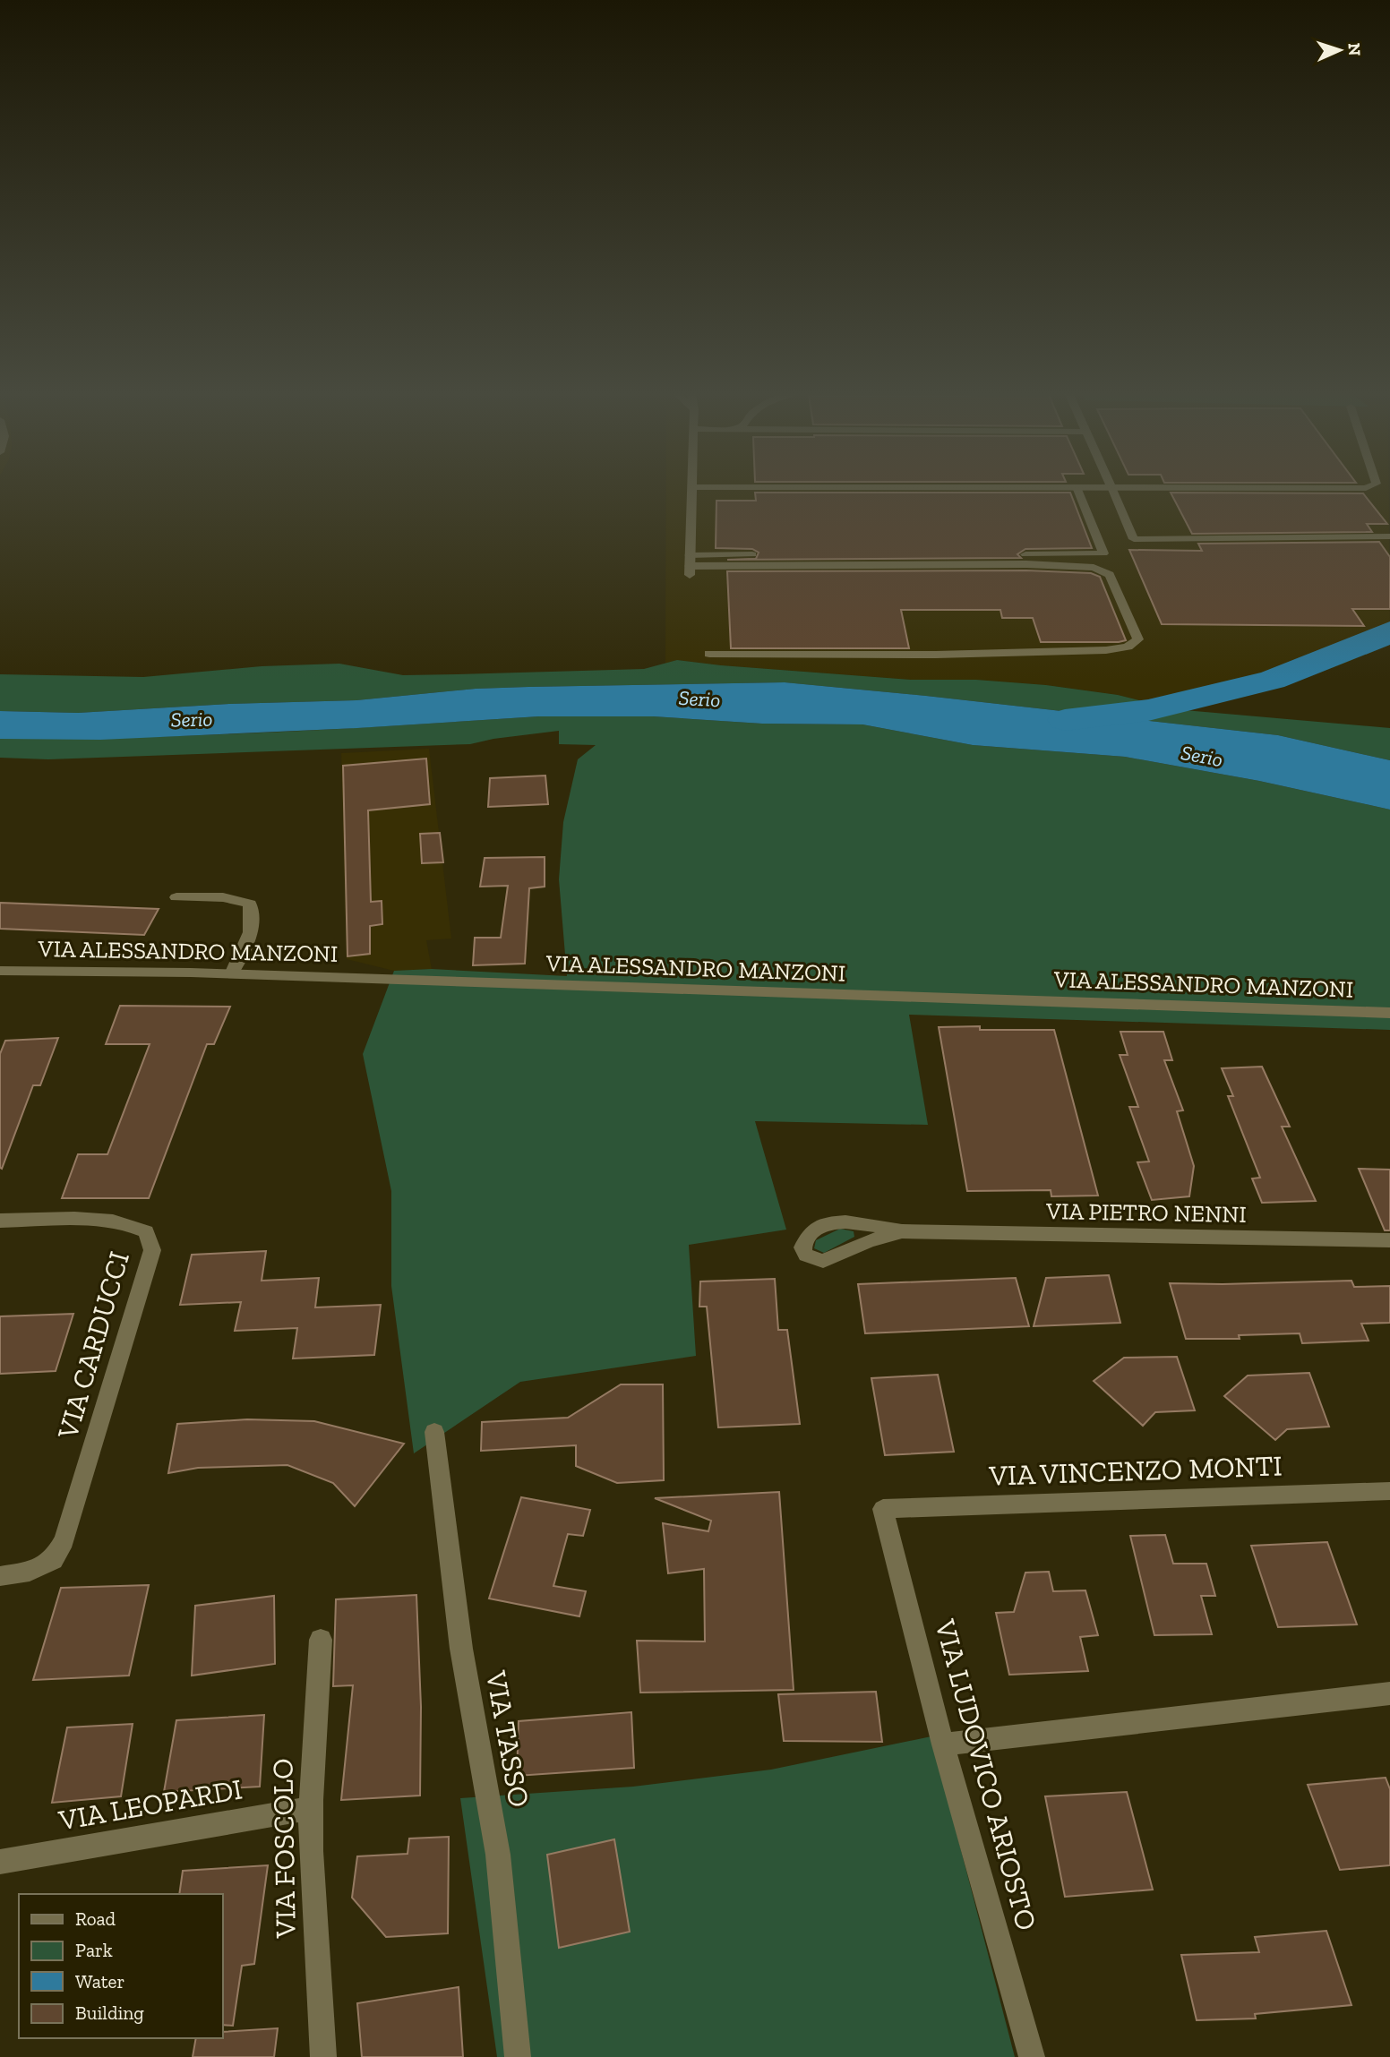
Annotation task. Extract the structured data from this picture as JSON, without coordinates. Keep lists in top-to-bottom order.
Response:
{
  "streets": {
    "street": [
      "VIA ALESSANDRO MANZONI",
      "VIA PIETRO NENNI",
      "VIA CARDUCCI",
      "VIA VINCENZO MONTI",
      "VIA TASSO",
      "VIA LUDOVICO ARIOSTO",
      "VIA LEOPARDI",
      "VIA FOSCOLO"
    ]
  },
  "crossings": [
    ["VIA VINCENZO MONTI", "VIA LUDOVICO ARIOSTO"],
    ["VIA LEOPARDI", "VIA FOSCOLO"]
  ],
  "water": ["Serio"],
  "legend": [
    "Road",
    "Park",
    "Water",
    "Building"
  ],
  "north": "right"
}
